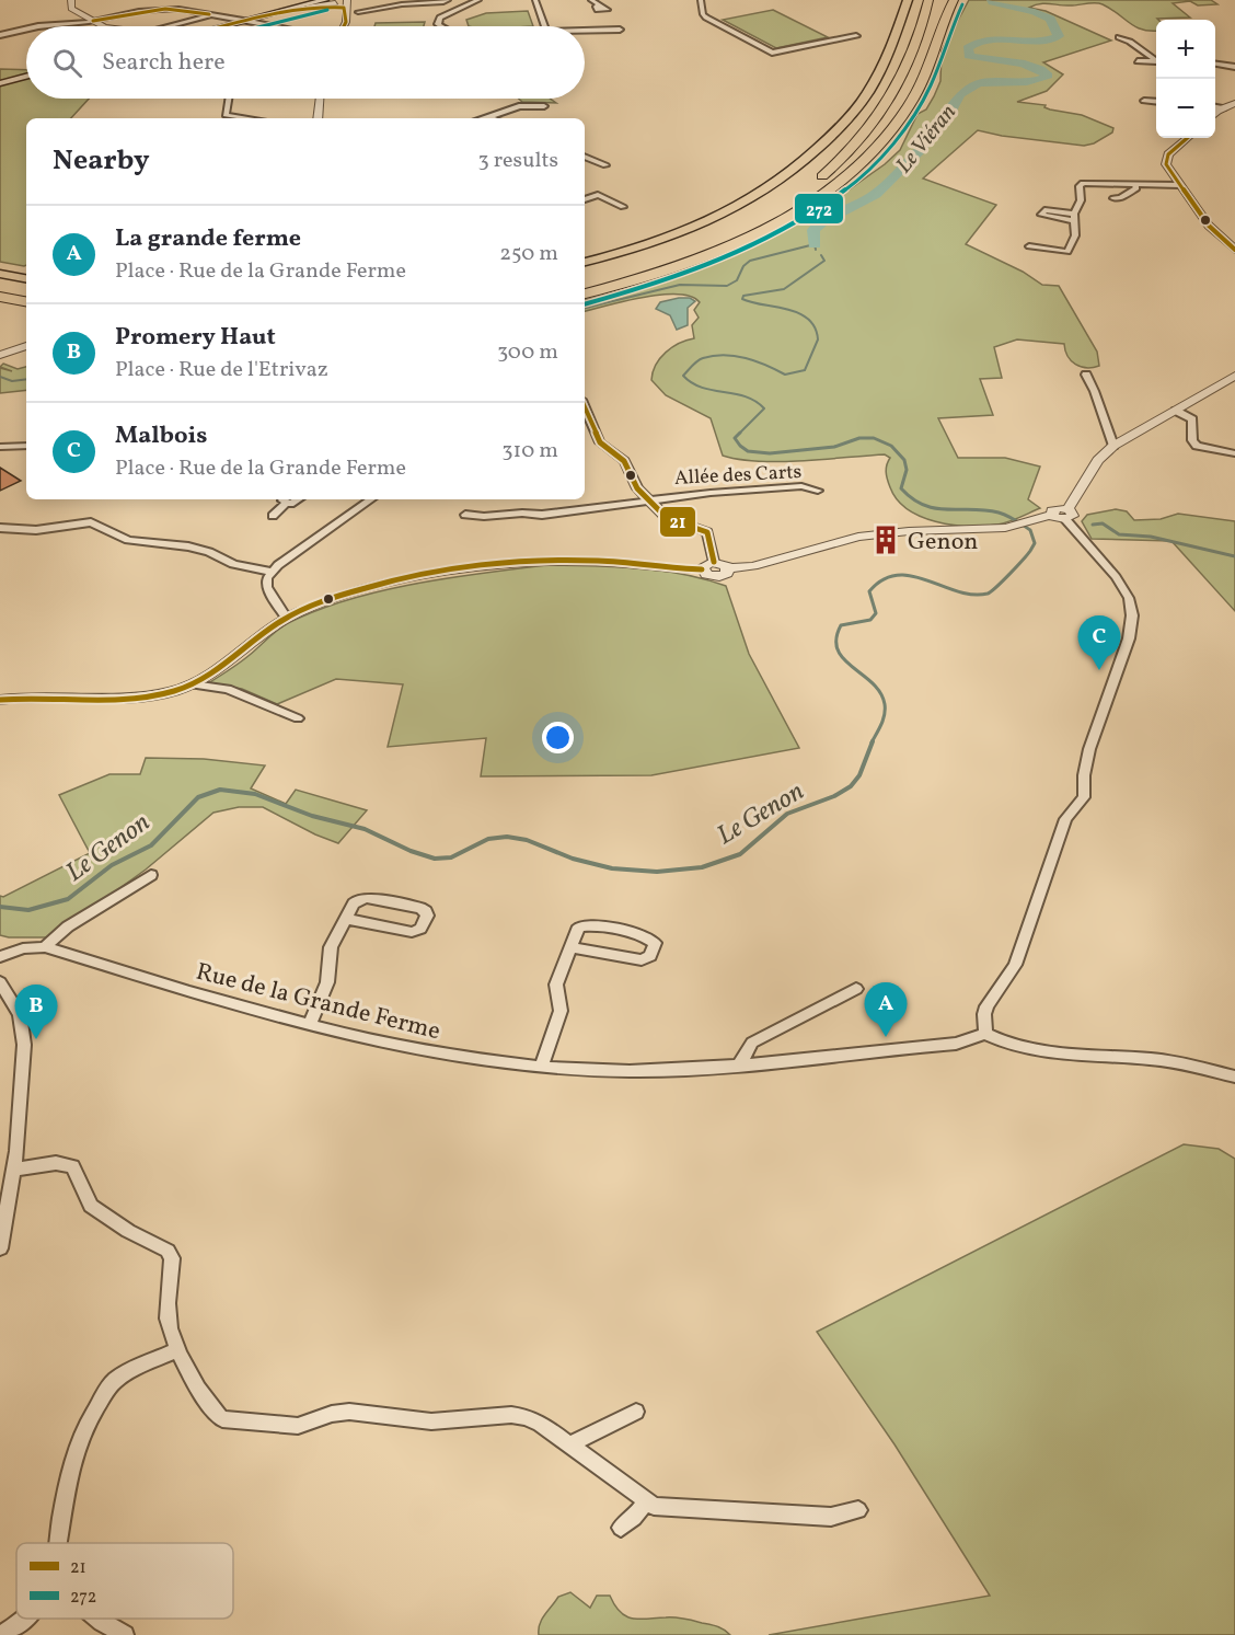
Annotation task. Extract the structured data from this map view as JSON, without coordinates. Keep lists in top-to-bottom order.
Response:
{
  "streets": {
    "street": ["Allée des Carts", "Rue de la Grande Ferme"]
  },
  "water": ["Le Viéran", "Le Genon"],
  "places": {
    "building": ["Genon"]
  },
  "lines": ["transit line 272", "transit line 21"],
  "legend": ["21", "272"],
  "page": {
    "map_buttons": ["+", "−"],
    "search": "Search here",
    "heading": ["Nearby", "3 results"],
    "list": [
      {
        "mark": "A",
        "name": "La grande ferme",
        "note": "Place · Rue de la Grande Ferme",
        "value": "250 m"
      },
      {
        "mark": "B",
        "name": "Promery Haut",
        "note": "Place · Rue de l'Etrivaz",
        "value": "300 m"
      },
      {
        "mark": "C",
        "name": "Malbois",
        "note": "Place · Rue de la Grande Ferme",
        "value": "310 m"
      }
    ],
    "pins": ["C", "A", "B"]
  }
}
